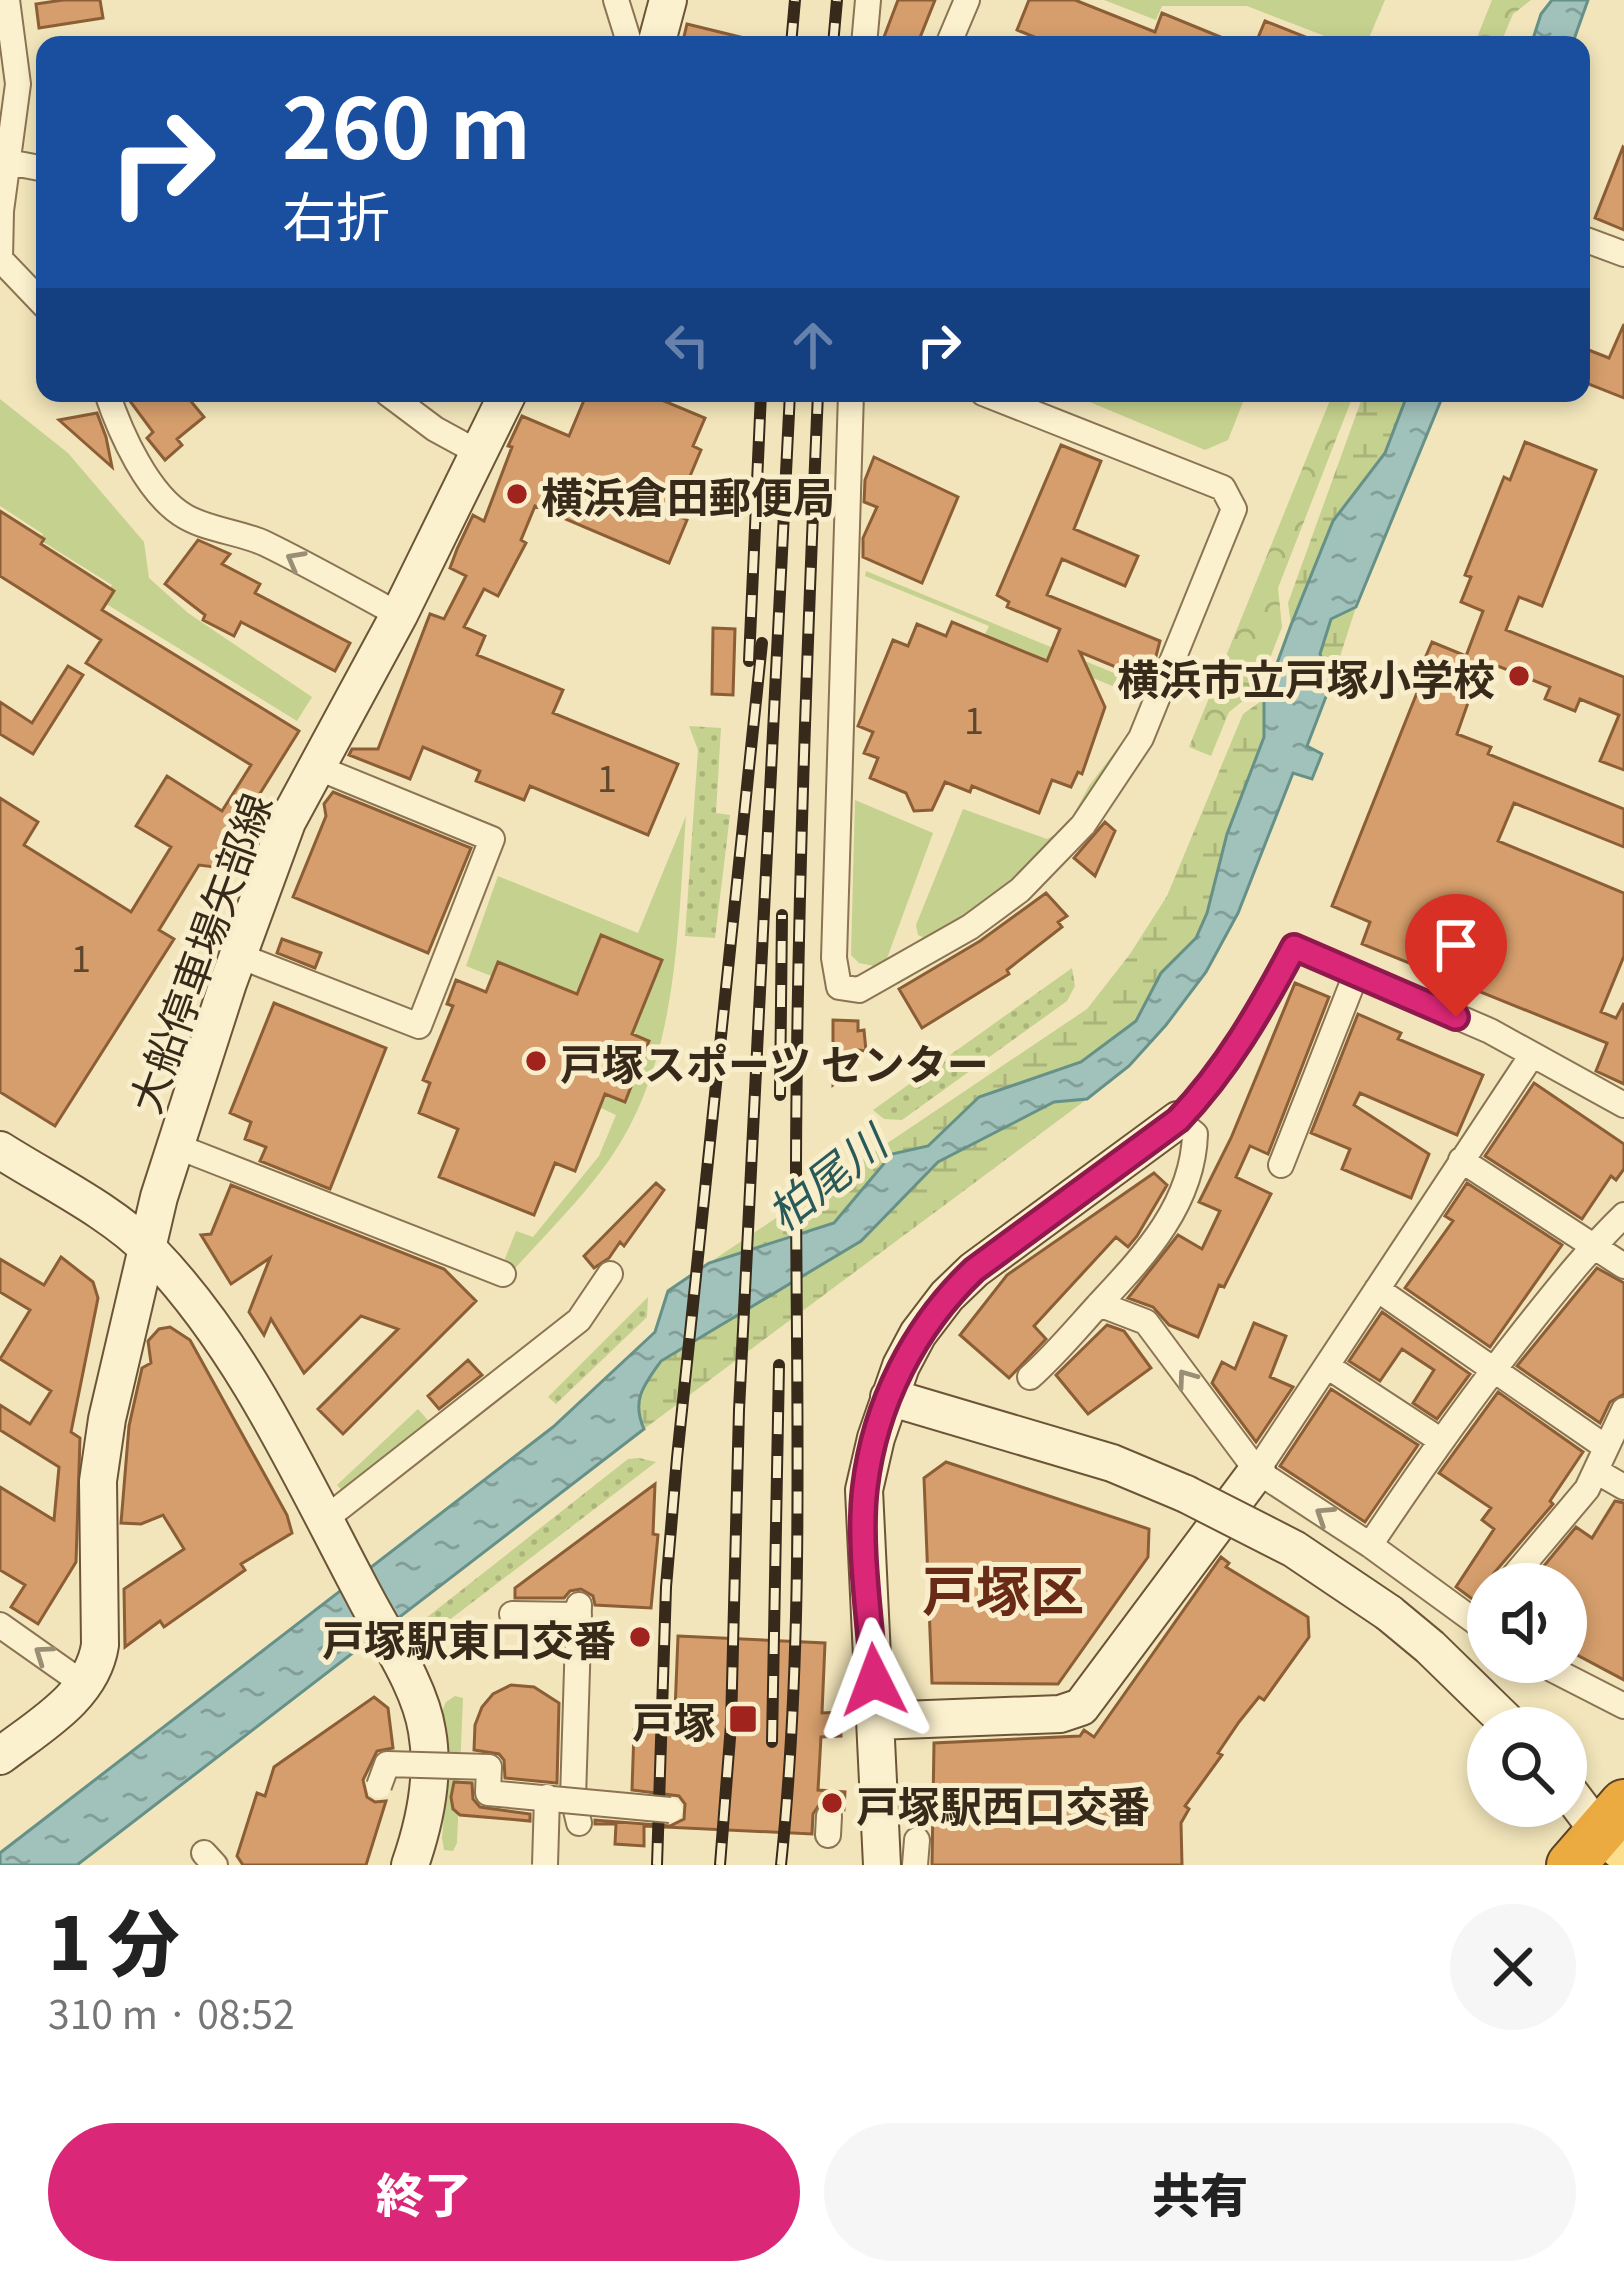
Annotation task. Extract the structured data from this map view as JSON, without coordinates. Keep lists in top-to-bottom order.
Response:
{
  "streets": {
    "street": ["大船停車場矢部線"]
  },
  "districts": ["戸塚区"],
  "water": ["柏尾川"],
  "places": {
    "other": [
      "横浜倉田郵便局",
      "横浜市立戸塚小学校",
      "戸塚スポーツ センター",
      "戸塚駅東口交番",
      "戸塚駅西口交番"
    ],
    "transit": ["戸塚"]
  },
  "house_numbers": ["1", "1", "1"],
  "page": {
    "turn": ["260 m", "右折"],
    "heading": ["1 分", "310 m · 08:52"],
    "buttons": ["終了", "共有"]
  }
}
